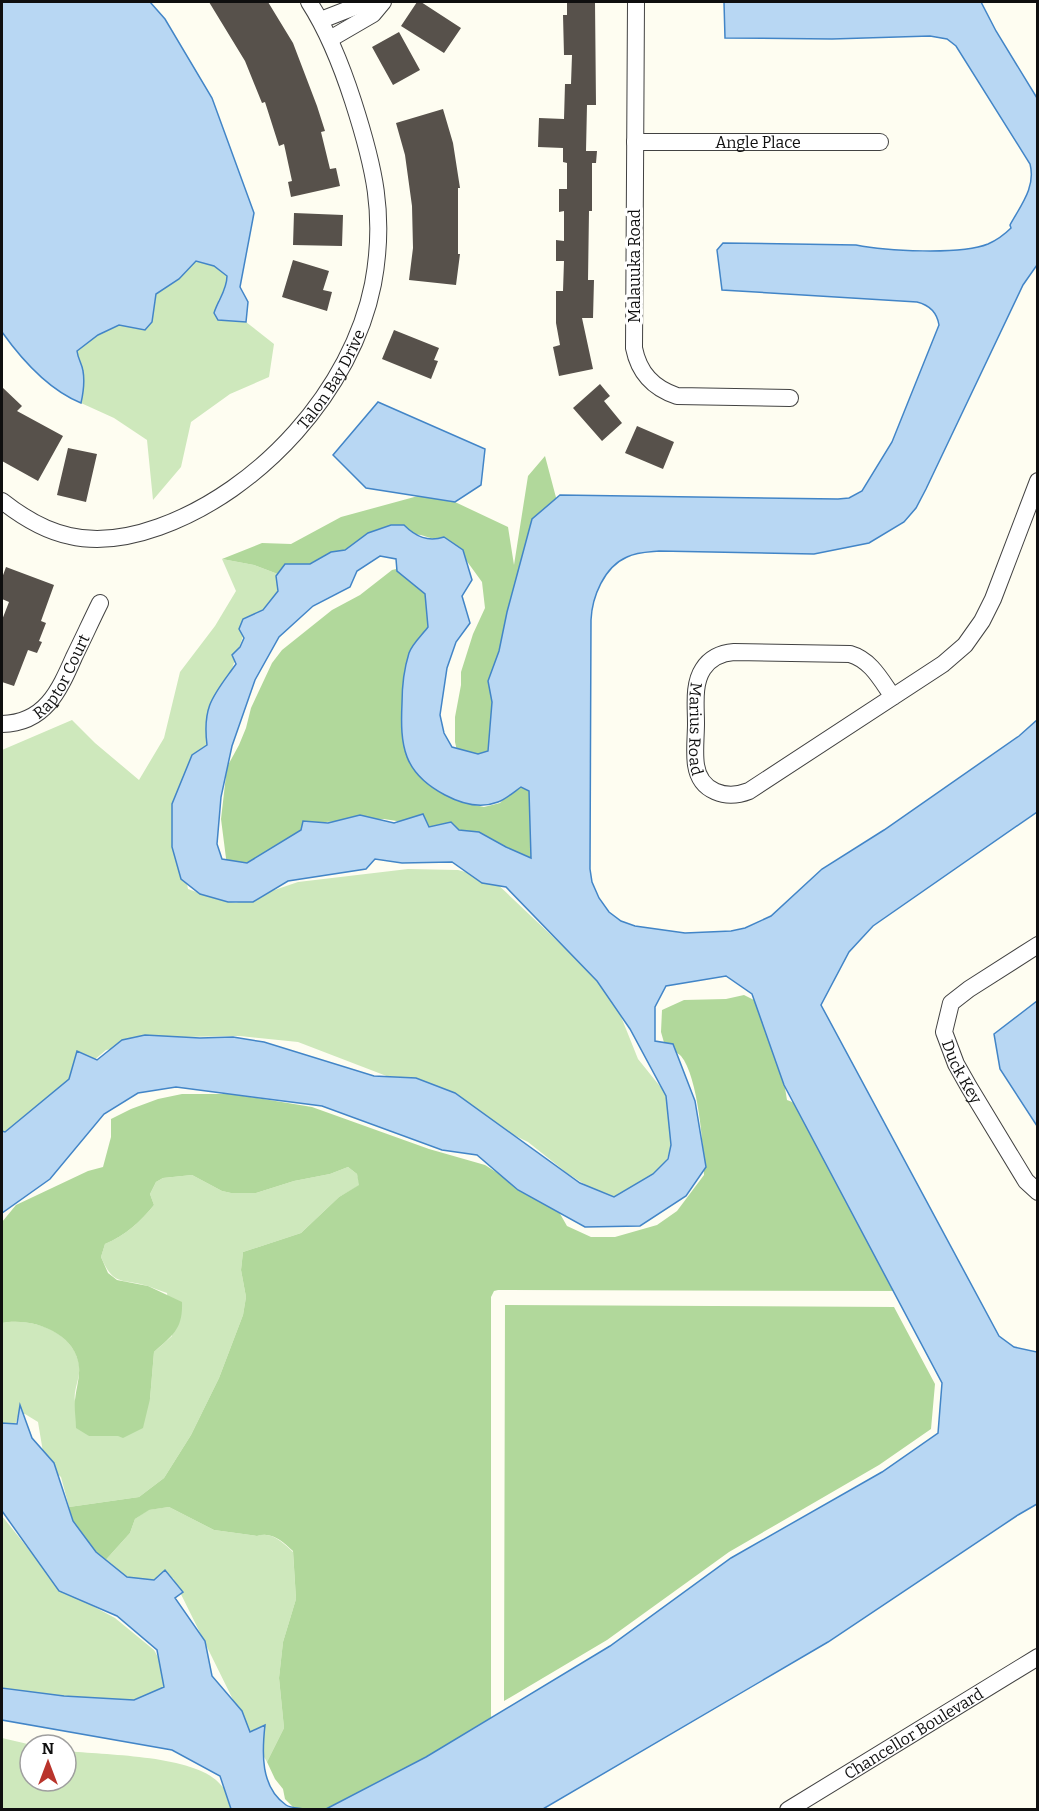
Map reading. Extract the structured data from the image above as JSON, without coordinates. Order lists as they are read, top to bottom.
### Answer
{
  "streets": {
    "street": [
      "Angle Place",
      "Malauuka Road",
      "Talon Bay Drive",
      "Raptor Court",
      "Marius Road",
      "Duck Key",
      "Chancellor Boulevard"
    ]
  },
  "crossings": [
    ["Angle Place", "Malauuka Road"]
  ],
  "north": "top"
}
